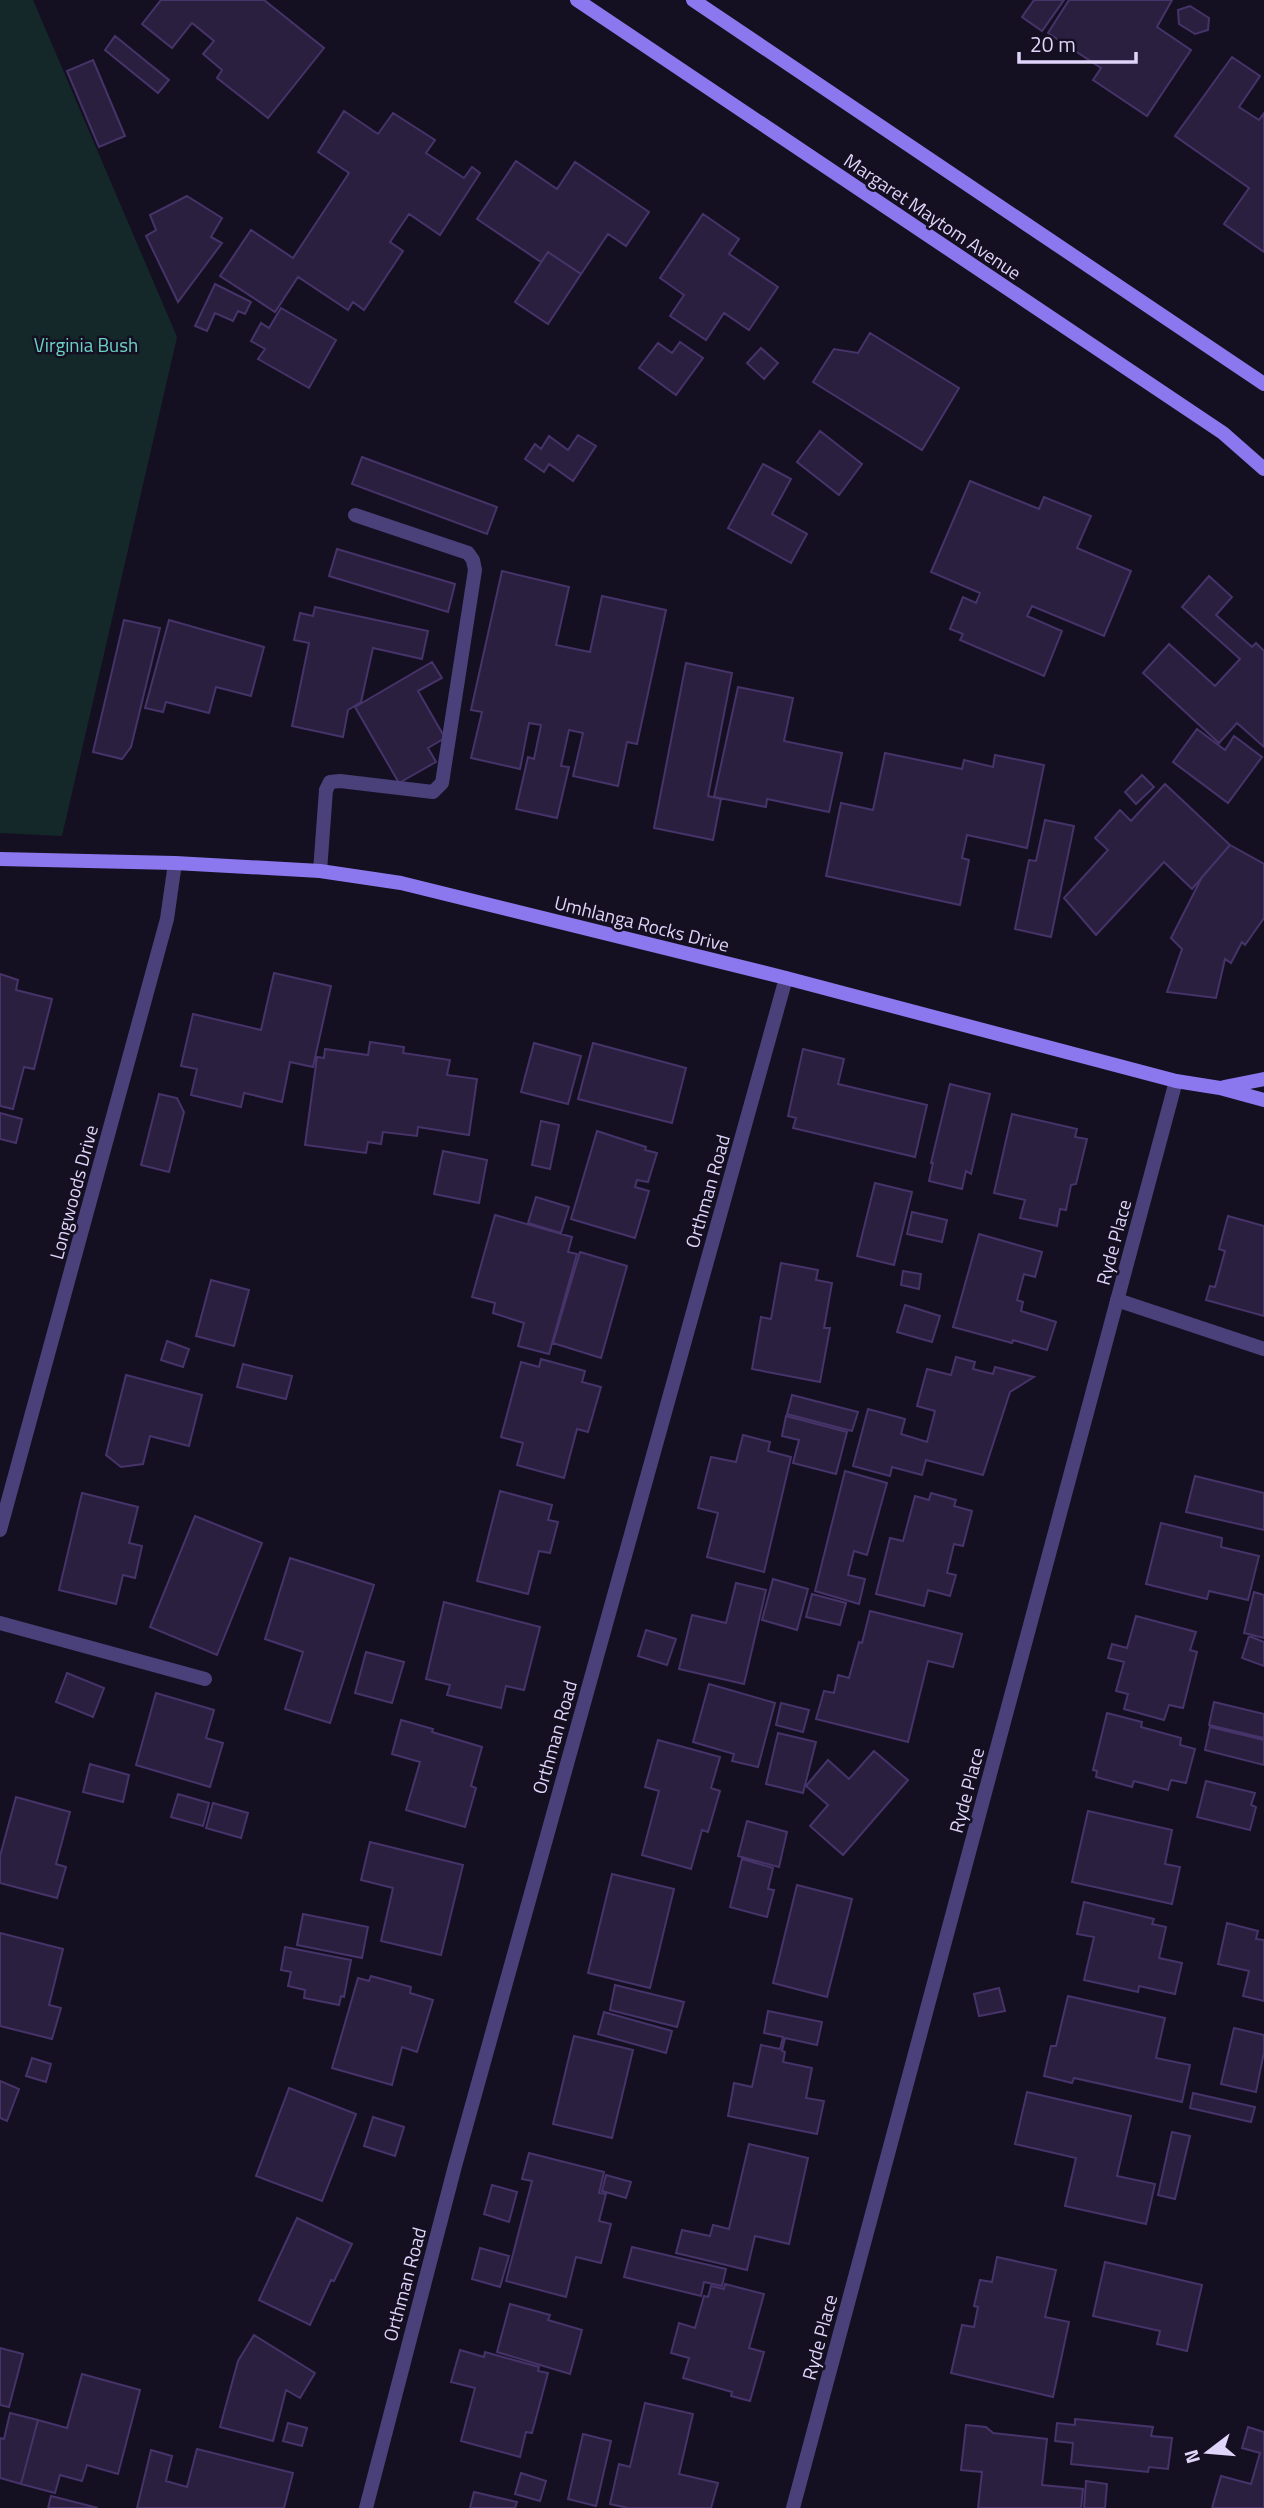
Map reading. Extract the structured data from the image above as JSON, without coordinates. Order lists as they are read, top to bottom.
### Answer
{
  "streets": {
    "street": [
      "Margaret Maytom Avenue",
      "Umhlanga Rocks Drive",
      "Orthman Road",
      "Longwoods Drive",
      "Ryde Place"
    ]
  },
  "crossings": [
    ["Umhlanga Rocks Drive", "Orthman Road"],
    ["Umhlanga Rocks Drive", "Longwoods Drive"],
    ["Umhlanga Rocks Drive", "Ryde Place"]
  ],
  "parks": ["Virginia Bush"],
  "scale_bar": "20 m",
  "north": "left"
}
